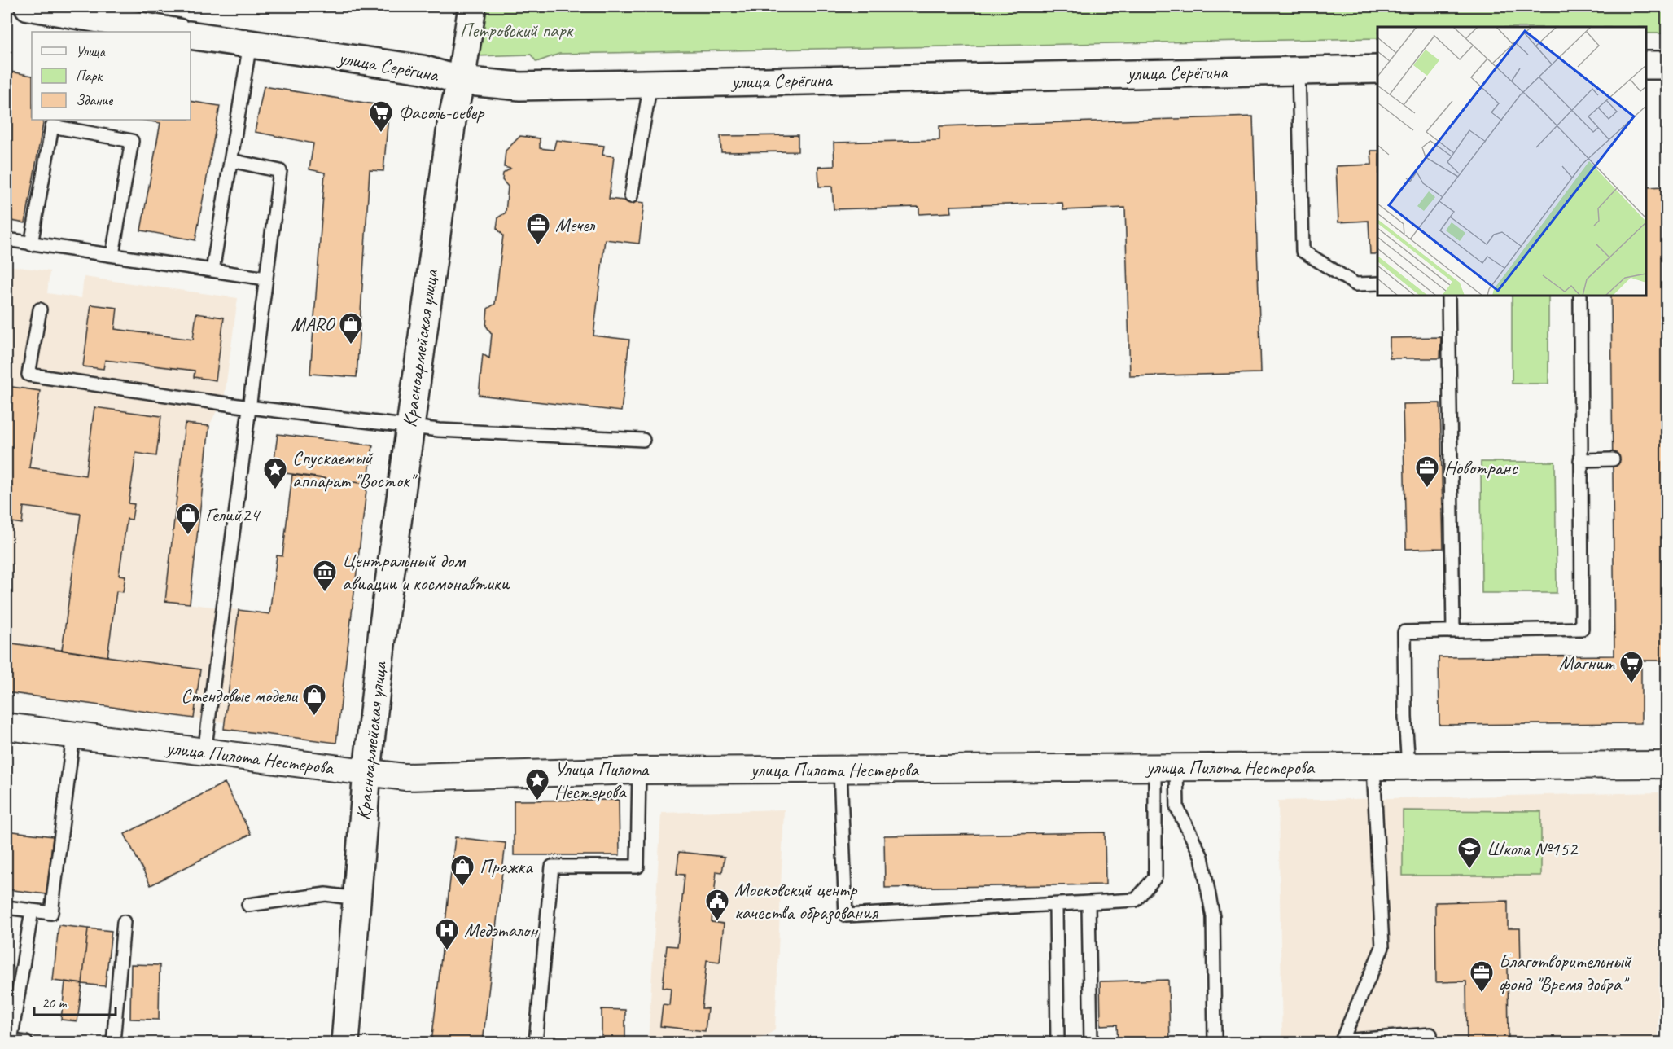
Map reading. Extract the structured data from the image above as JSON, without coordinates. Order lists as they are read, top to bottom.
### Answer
{
  "streets": {
    "street": ["улица Серёгина", "Красноармейская улица", "улица Пилота Нестерова"]
  },
  "crossings": [
    ["улица Серёгина", "Красноармейская улица"],
    ["Красноармейская улица", "улица Пилота Нестерова"]
  ],
  "parks": ["Петровский парк"],
  "places": {
    "supermarket": ["Фасоль-север", "Магнит"],
    "office": ["Мечел", "Новотранс", "Благотворительный фонд \"Время добра\""],
    "shop": [
      "MARO",
      "Гелий24",
      "Стендовые модели",
      "Пражка"
    ],
    "place": ["Спускаемый аппарат \"Восток\"", "Улица Пилота Нестерова"],
    "museum": ["Центральный дом авиации и космонавтики"],
    "school or university": ["Школа №152"],
    "public building": ["Московский центр качества образования"],
    "hospital": ["Медэталон"]
  },
  "legend": ["Улица", "Парк", "Здание"],
  "scale_bar": "20 m"
}
